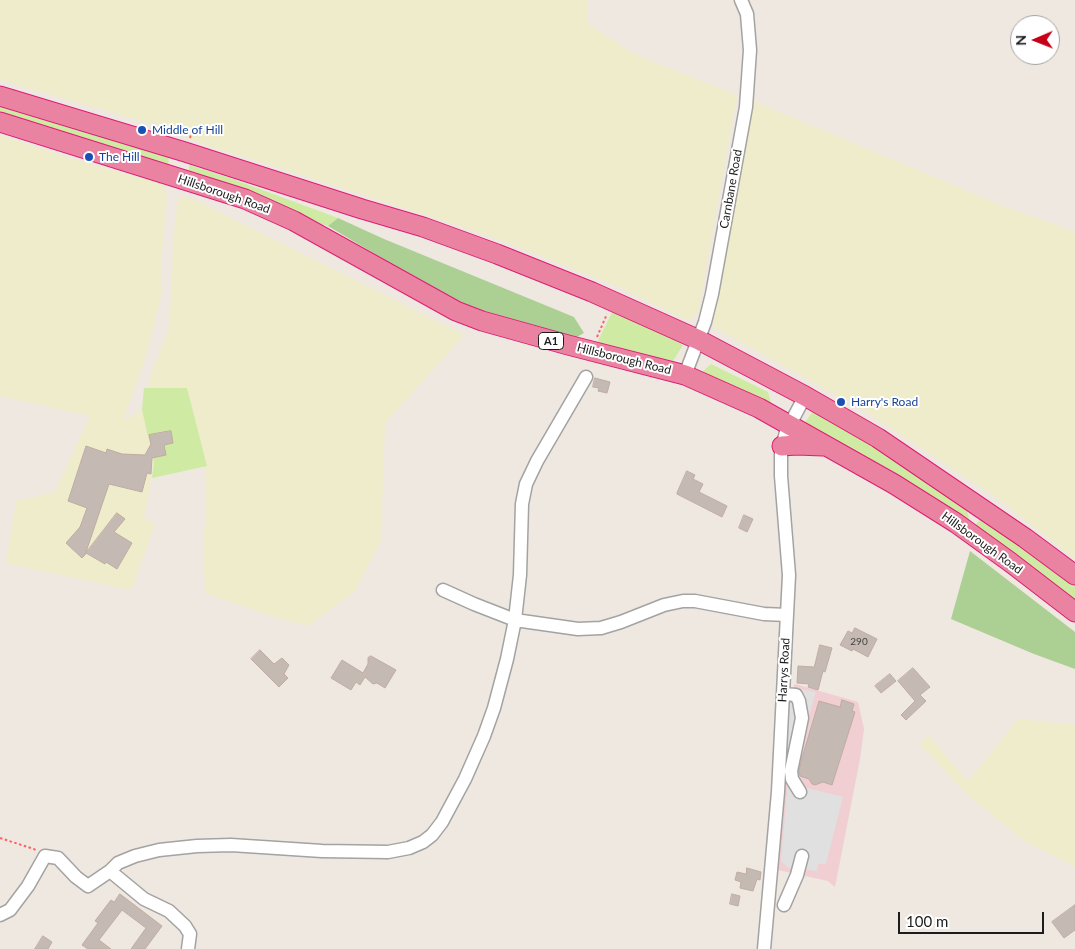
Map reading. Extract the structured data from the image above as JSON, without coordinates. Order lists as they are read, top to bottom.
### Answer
{
  "streets": {
    "highway": ["Hillsborough Road", "A1"],
    "street": ["Carnbane Road", "Harrys Road"]
  },
  "crossings": [
    ["Carnbane Road", "Hillsborough Road"],
    ["Hillsborough Road", "Harrys Road"]
  ],
  "places": ["Middle of Hill", "The Hill", "Harry's Road"],
  "house_numbers": ["290"],
  "scale_bar": "100 m",
  "north": "left"
}
